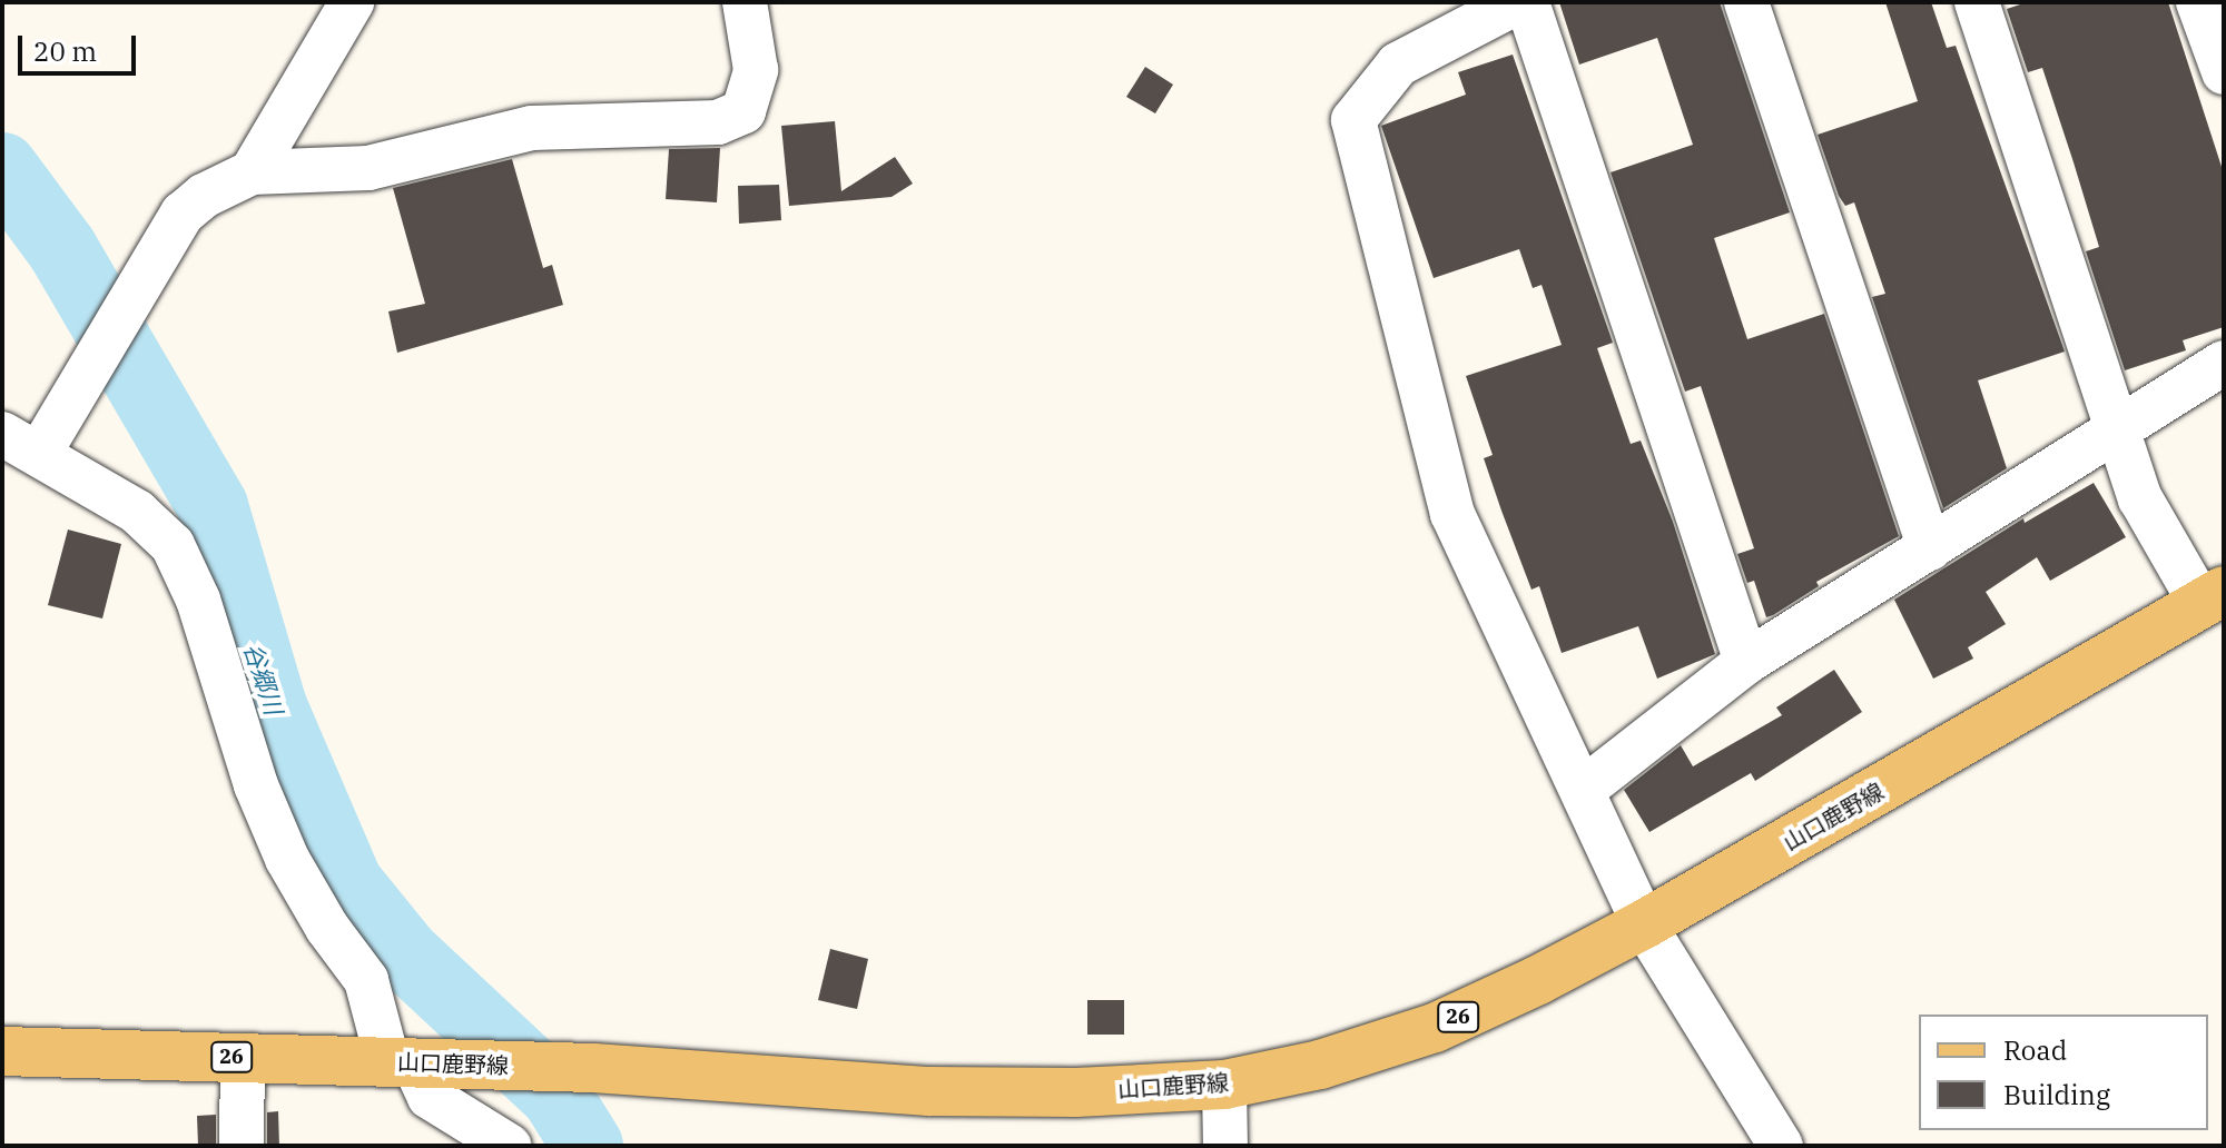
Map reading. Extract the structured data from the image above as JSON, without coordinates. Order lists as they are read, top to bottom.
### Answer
{
  "streets": {
    "main road": ["山口鹿野線", "26"]
  },
  "water": ["谷郷川"],
  "legend": ["Road", "Building"],
  "scale_bar": "20 m"
}
